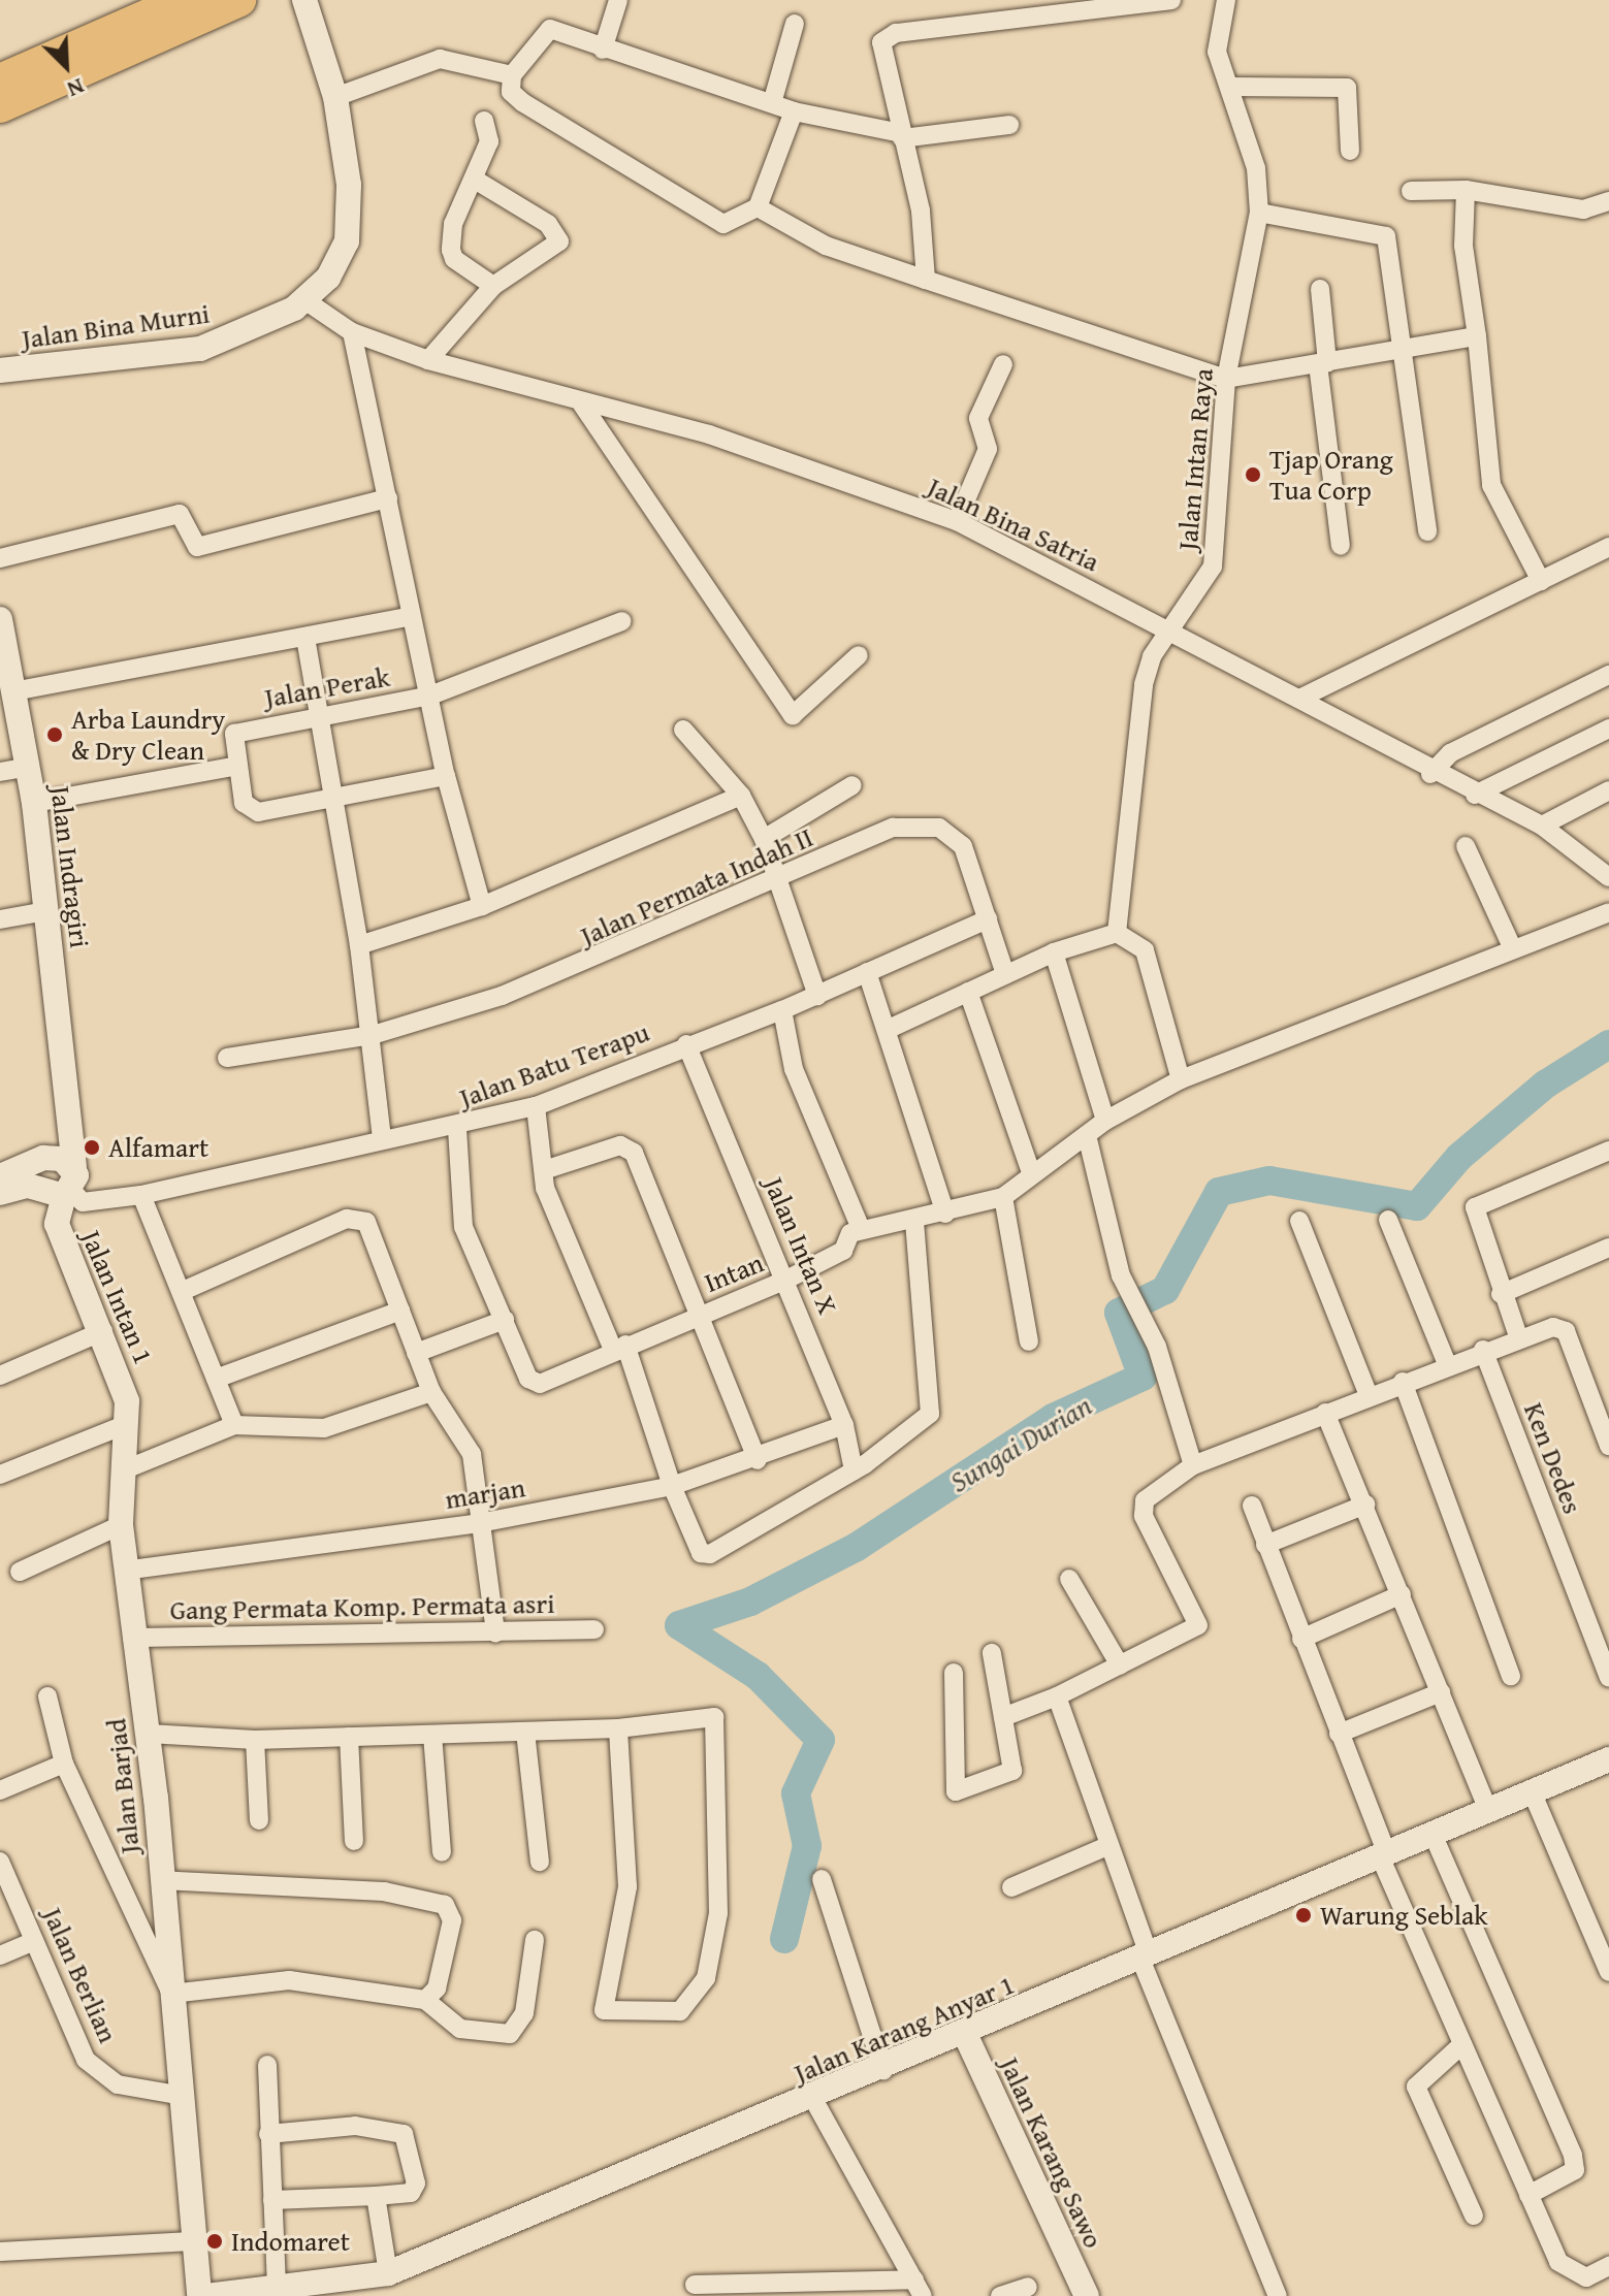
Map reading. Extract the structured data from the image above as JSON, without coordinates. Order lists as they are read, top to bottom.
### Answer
{
  "streets": {
    "main road": [
      "Jalan Bina Murni",
      "Jalan Indragiri",
      "Jalan Intan 1",
      "Jalan Barjad",
      "Jalan Karang Anyar 1",
      "Jalan Karang Sawo"
    ],
    "street": [
      "Jalan Intan Raya",
      "Jalan Bina Satria",
      "Jalan Perak",
      "Jalan Permata Indah II",
      "Jalan Batu Terapu",
      "Jalan Intan X",
      "Intan",
      "Ken Dedes",
      "marjan",
      "Gang Permata Komp. Permata asri",
      "Jalan Berlian"
    ]
  },
  "crossings": [
    ["Jalan Bina Murni", "Jalan Bina Satria"],
    ["Jalan Intan Raya", "Jalan Bina Satria"],
    ["Jalan Indragiri", "Jalan Batu Terapu"],
    ["Jalan Indragiri", "Jalan Intan 1"],
    ["Jalan Permata Indah II", "Jalan Batu Terapu"],
    ["Jalan Batu Terapu", "Jalan Intan X"],
    ["Jalan Batu Terapu", "Intan"],
    ["Jalan Batu Terapu", "Jalan Intan 1"],
    ["Jalan Intan X", "Intan"],
    ["Jalan Intan X", "marjan"],
    ["Jalan Intan 1", "Jalan Barjad"],
    ["marjan", "Jalan Barjad"],
    ["Gang Permata Komp. Permata asri", "Jalan Barjad"],
    ["Jalan Barjad", "Jalan Berlian"],
    ["Jalan Karang Anyar 1", "Jalan Karang Sawo"]
  ],
  "water": ["Sungai Durian"],
  "places": [
    "Tjap Orang Tua Corp",
    "Arba Laundry & Dry Clean",
    "Alfamart",
    "Warung Seblak",
    "Indomaret"
  ],
  "north": "bottom right"
}
